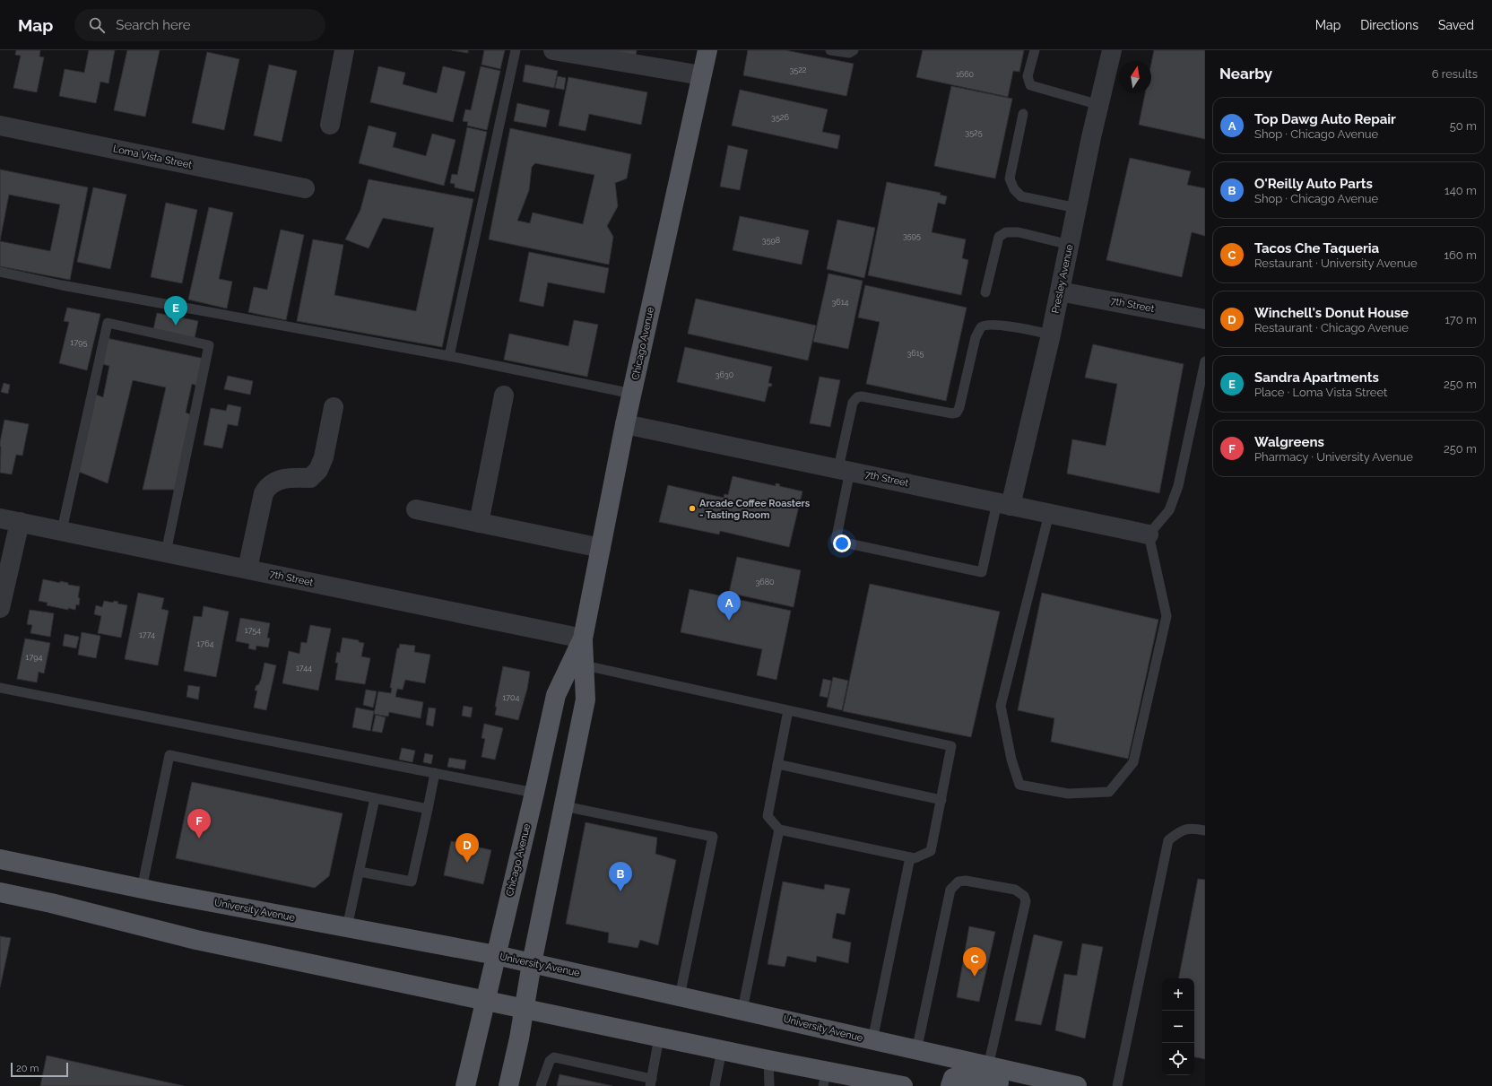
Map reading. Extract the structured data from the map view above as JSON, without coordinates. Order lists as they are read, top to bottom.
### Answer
{
  "streets": {
    "main road": ["Chicago Avenue", "University Avenue"],
    "street": ["Loma Vista Street", "Presley Avenue", "7th Street"]
  },
  "crossings": [
    ["Presley Avenue", "7th Street"],
    ["7th Street", "Chicago Avenue"],
    ["Chicago Avenue", "University Avenue"]
  ],
  "places": ["Arcade Coffee Roasters - Tasting Room"],
  "house_numbers": [
    "3522",
    "1660",
    "3526",
    "3525",
    "3595",
    "3598",
    "3614",
    "1795",
    "3615",
    "3630",
    "3680",
    "1754",
    "1774",
    "1764",
    "1794",
    "1744",
    "1704"
  ],
  "scale_bar": "20 m",
  "north": "top",
  "page": {
    "header": "Map",
    "search": "Search here",
    "nav": ["Map", "Directions", "Saved"],
    "heading": ["Nearby", "6 results"],
    "list": [
      {
        "mark": "A",
        "name": "Top Dawg Auto Repair",
        "note": "Shop · Chicago Avenue",
        "value": "50 m"
      },
      {
        "mark": "B",
        "name": "O'Reilly Auto Parts",
        "note": "Shop · Chicago Avenue",
        "value": "140 m"
      },
      {
        "mark": "C",
        "name": "Tacos Che Taqueria",
        "note": "Restaurant · University Avenue",
        "value": "160 m"
      },
      {
        "mark": "D",
        "name": "Winchell's Donut House",
        "note": "Restaurant · Chicago Avenue",
        "value": "170 m"
      },
      {
        "mark": "E",
        "name": "Sandra Apartments",
        "note": "Place · Loma Vista Street",
        "value": "250 m"
      },
      {
        "mark": "F",
        "name": "Walgreens",
        "note": "Pharmacy · University Avenue",
        "value": "250 m"
      }
    ],
    "pins": [
      "E",
      "A",
      "F",
      "D",
      "B",
      "C"
    ],
    "map_buttons": ["+", "−"],
    "scale": "20 m"
  }
}
